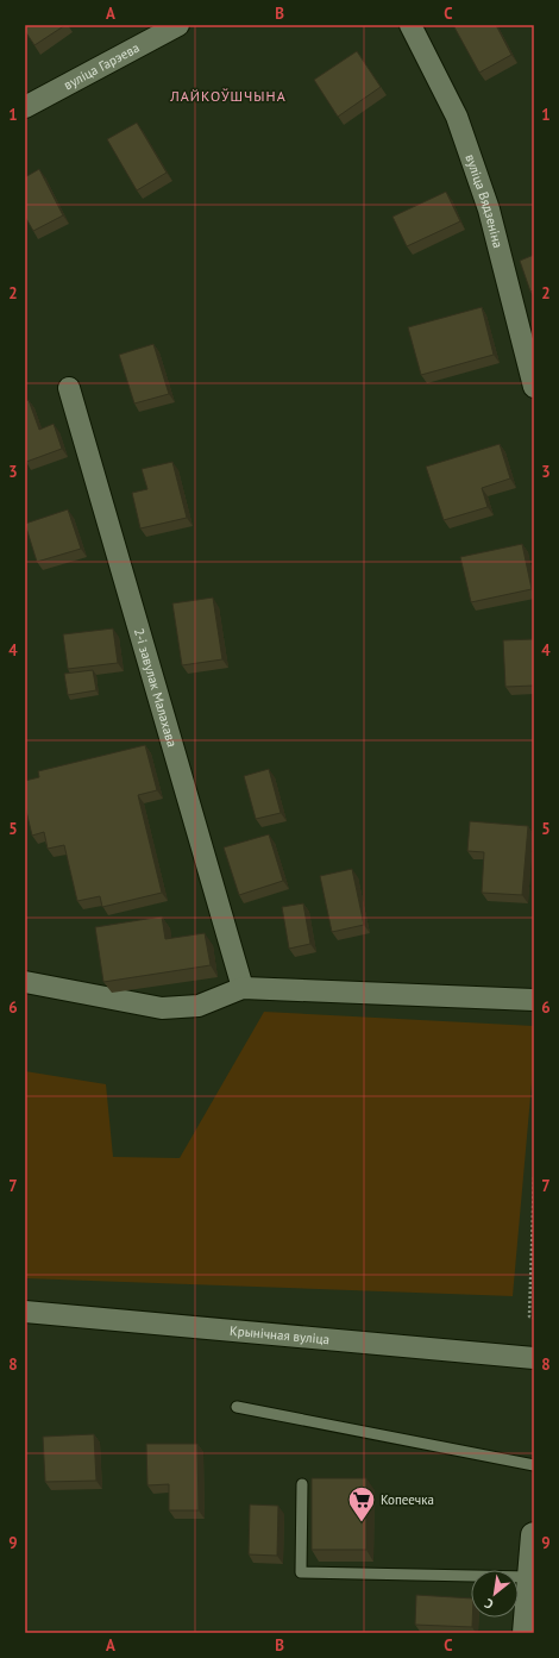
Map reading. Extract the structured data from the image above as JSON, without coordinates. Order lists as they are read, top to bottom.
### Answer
{
  "streets": {
    "street": [
      "вуліца Гарэева",
      "вуліца Вядзеніна",
      "2-і завулак Малахава",
      "Крынічная вуліца"
    ]
  },
  "districts": ["ЛАЙКОЎШЧЫНА"],
  "places": {
    "supermarket": ["Копеечка"]
  },
  "north": "bottom left",
  "grid": {
    "columns": ["A", "B", "C"],
    "rows": [
      "1",
      "2",
      "3",
      "4",
      "5",
      "6",
      "7",
      "8",
      "9"
    ]
  }
}
